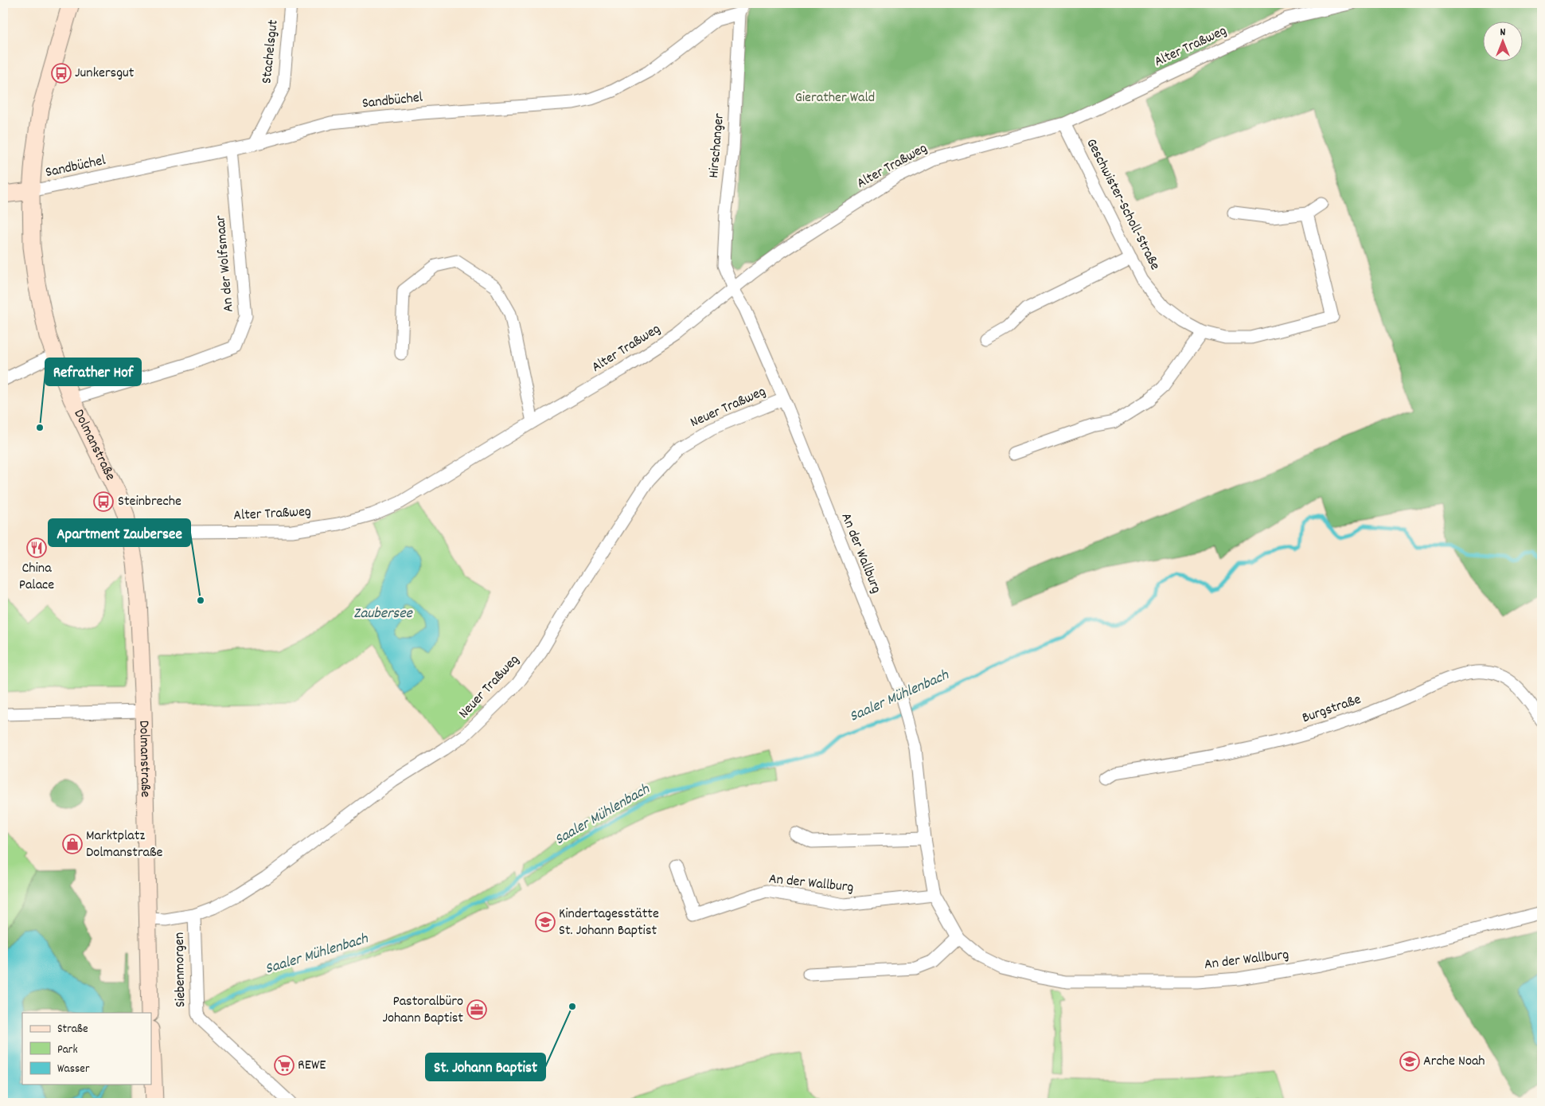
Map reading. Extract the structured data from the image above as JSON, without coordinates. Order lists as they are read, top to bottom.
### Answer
{
  "streets": {
    "main road": ["Dolmanstraße"],
    "street": [
      "Alter Traßweg",
      "Stachelsgut",
      "Sandbüchel",
      "Hirschanger",
      "Geschwister-Scholl-Straße",
      "An der Wolfsmaar",
      "Neuer Traßweg",
      "An der Wallburg",
      "Burgstraße",
      "Siebenmorgen"
    ]
  },
  "crossings": [
    ["Alter Traßweg", "Hirschanger"],
    ["Alter Traßweg", "Geschwister-Scholl-Straße"],
    ["Alter Traßweg", "Dolmanstraße"],
    ["Alter Traßweg", "An der Wallburg"],
    ["Stachelsgut", "Sandbüchel"],
    ["Sandbüchel", "Hirschanger"],
    ["Sandbüchel", "An der Wolfsmaar"],
    ["Sandbüchel", "Dolmanstraße"],
    ["Hirschanger", "An der Wallburg"],
    ["An der Wolfsmaar", "Dolmanstraße"],
    ["Neuer Traßweg", "Dolmanstraße"],
    ["Neuer Traßweg", "An der Wallburg"],
    ["Neuer Traßweg", "Siebenmorgen"]
  ],
  "water": ["Zaubersee", "Saaler Mühlenbach"],
  "parks": ["Gierather Wald"],
  "places": {
    "bus stop": ["Junkersgut", "Steinbreche"],
    "other": ["Refrather Hof", "Apartment Zaubersee", "St. Johann Baptist"],
    "restaurant": ["China Palace"],
    "shop": ["Marktplatz Dolmanstraße"],
    "school or university": ["Kindertagesstätte St. Johann Baptist", "Arche Noah"],
    "office": ["Pastoralbüro Johann Baptist"],
    "supermarket": ["REWE"]
  },
  "legend": ["Straße", "Park", "Wasser"],
  "north": "top"
}
